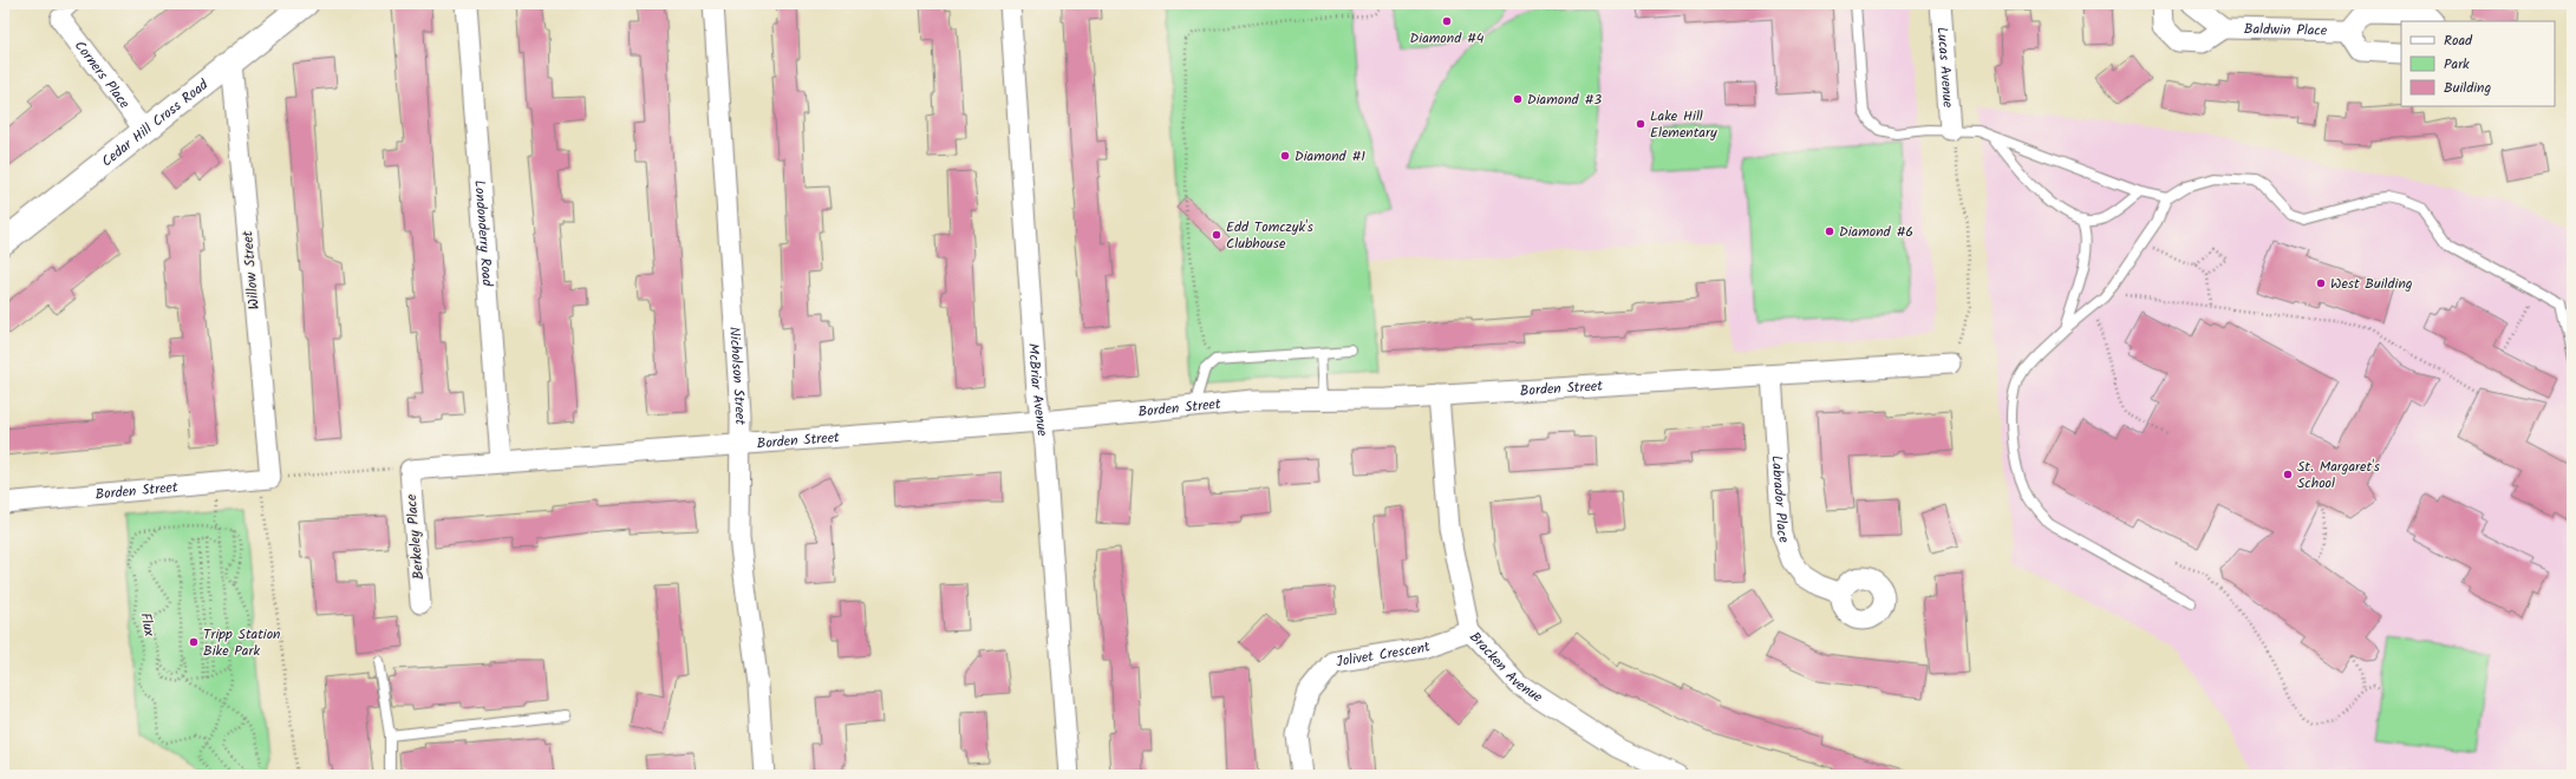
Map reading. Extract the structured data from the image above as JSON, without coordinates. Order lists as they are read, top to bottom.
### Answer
{
  "streets": {
    "street": [
      "Baldwin Place",
      "Lucas Avenue",
      "Corners Place",
      "Cedar Hill Cross Road",
      "Londonderry Road",
      "Willow Street",
      "Nicholson Street",
      "Borden Street",
      "McBriar Avenue",
      "Labrador Place",
      "Berkeley Place",
      "Jolivet Crescent",
      "Bracken Avenue"
    ],
    "path": ["Flux"]
  },
  "crossings": [
    ["Corners Place", "Cedar Hill Cross Road"],
    ["Cedar Hill Cross Road", "Willow Street"],
    ["Londonderry Road", "Borden Street"],
    ["Willow Street", "Borden Street"],
    ["Nicholson Street", "Borden Street"],
    ["Borden Street", "McBriar Avenue"],
    ["Borden Street", "Labrador Place"],
    ["Borden Street", "Berkeley Place"],
    ["Borden Street", "Bracken Avenue"],
    ["Jolivet Crescent", "Bracken Avenue"]
  ],
  "places": [
    "Diamond #4",
    "Diamond #3",
    "Lake Hill Elementary",
    "Diamond #1",
    "Diamond #6",
    "Edd Tomczyk's Clubhouse",
    "West Building",
    "St. Margaret's School",
    "Tripp Station Bike Park"
  ],
  "legend": ["Road", "Park", "Building"]
}
